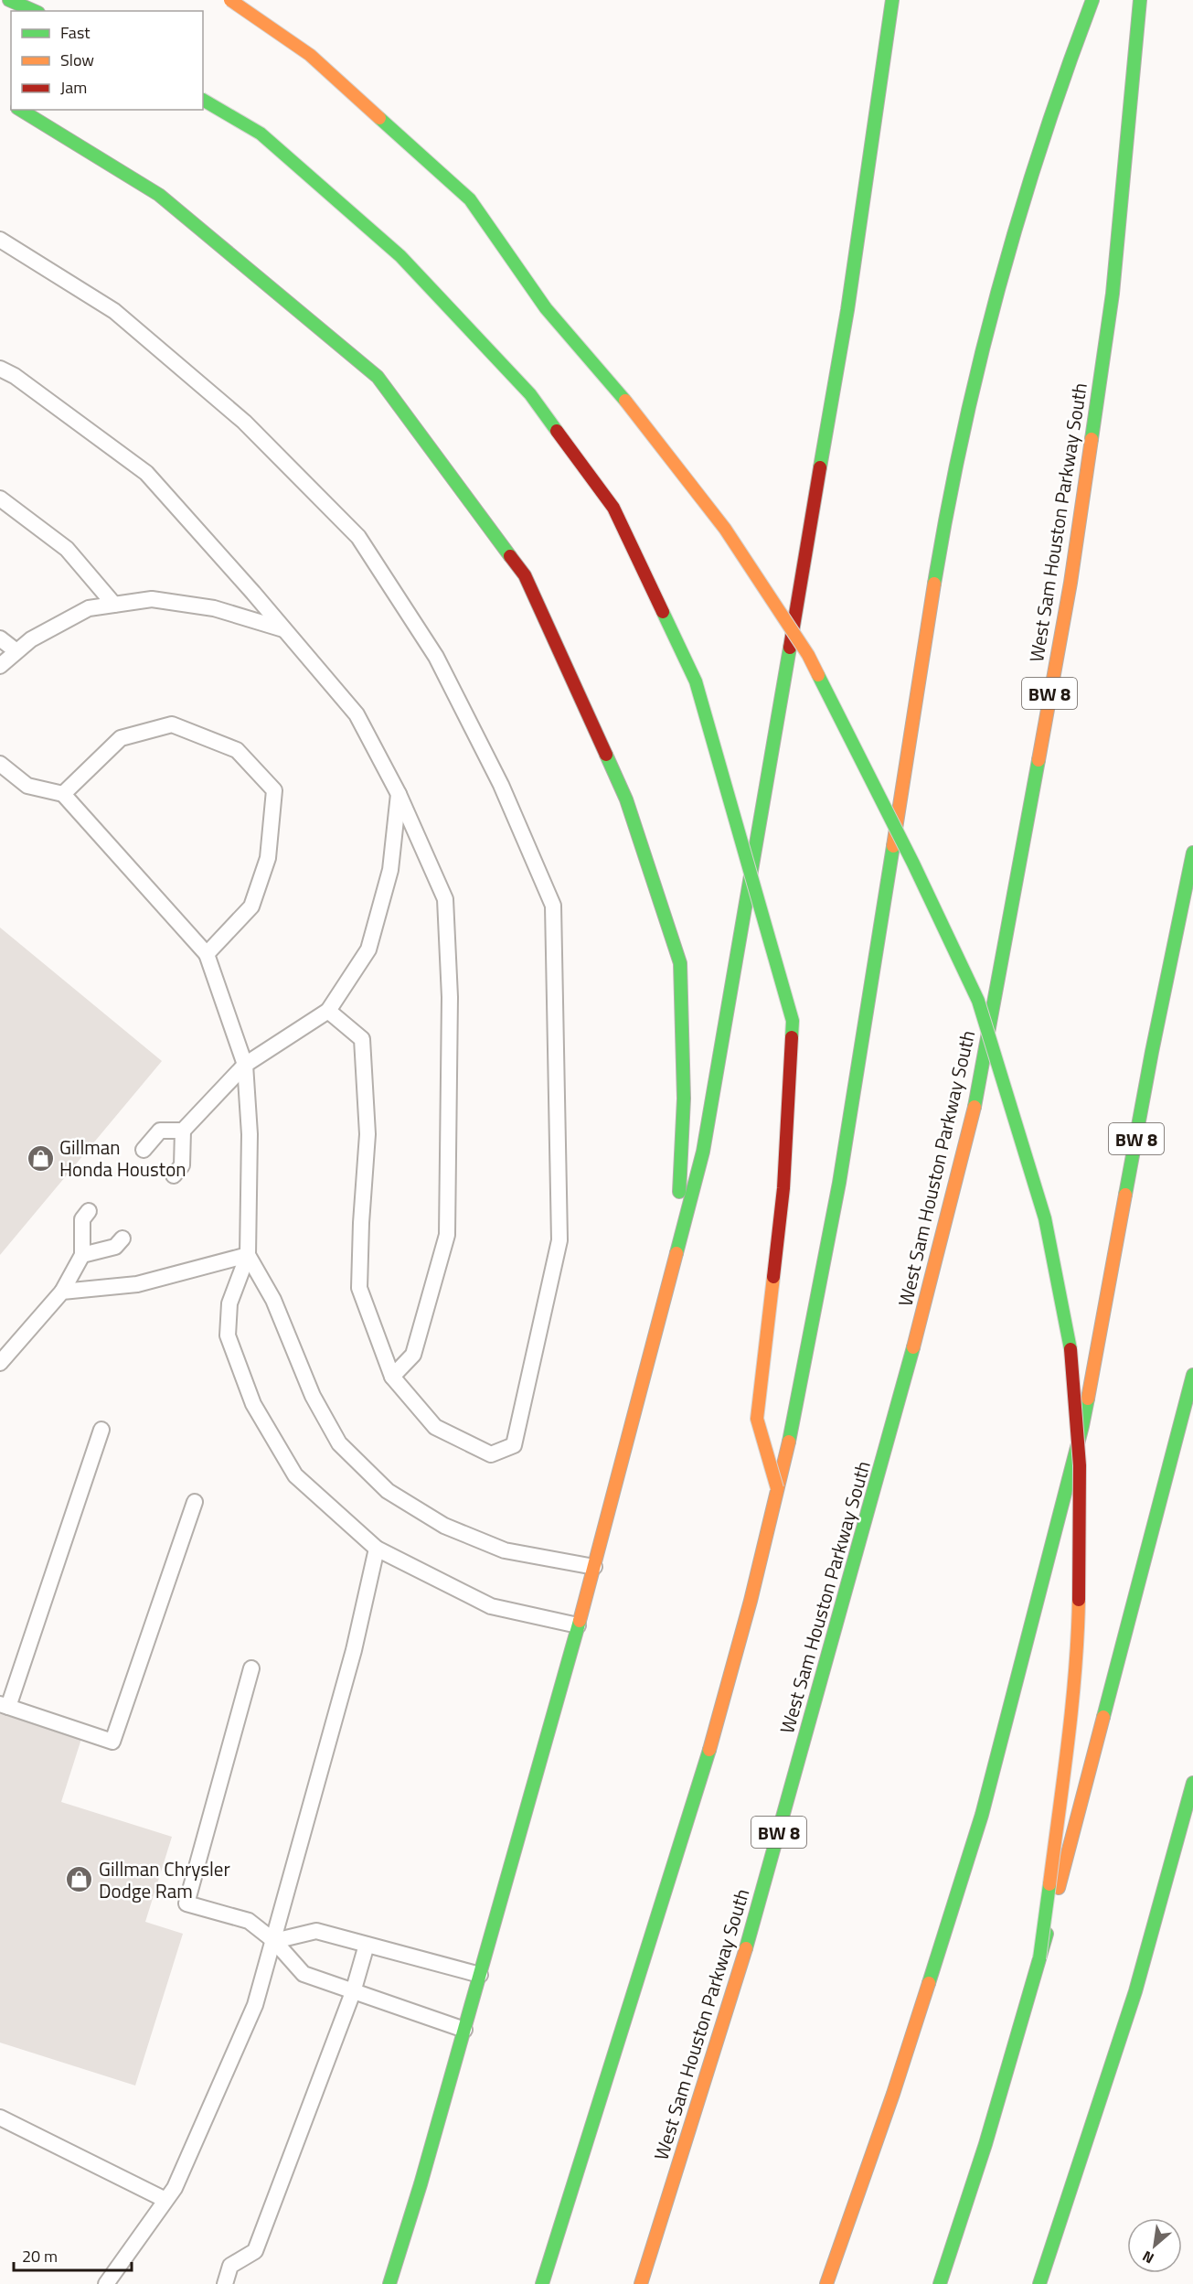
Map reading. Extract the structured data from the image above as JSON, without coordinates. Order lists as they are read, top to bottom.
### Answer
{
  "streets": {
    "main road": ["West Sam Houston Parkway South", "BW 8"]
  },
  "places": {
    "shop": ["Gillman Honda Houston", "Gillman Chrysler Dodge Ram"]
  },
  "legend": ["Fast", "Slow", "Jam"],
  "scale_bar": "20 m",
  "north": "bottom left"
}
